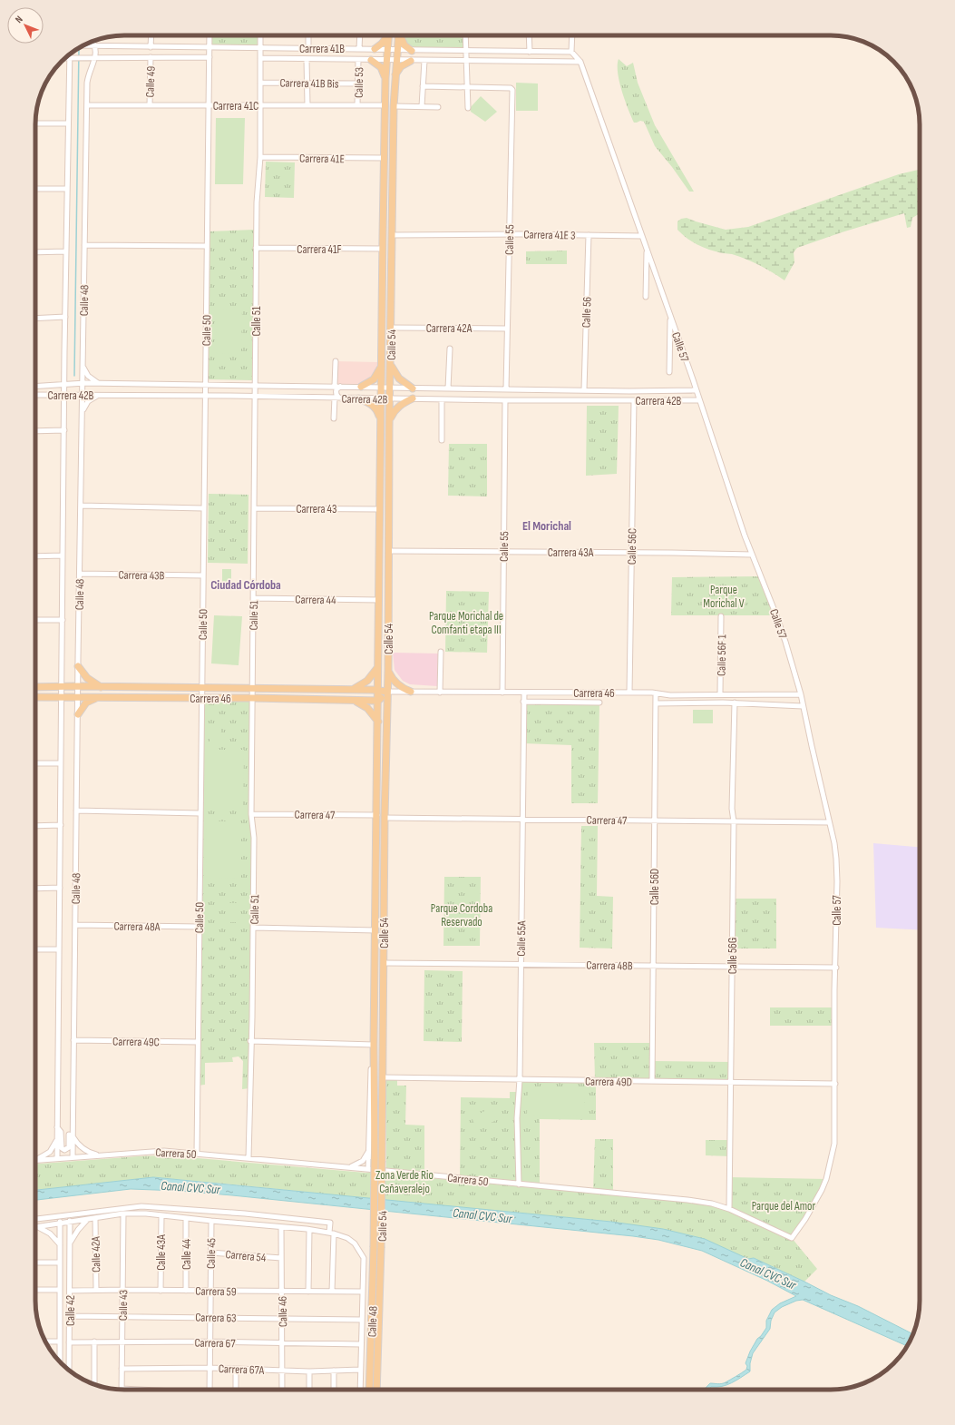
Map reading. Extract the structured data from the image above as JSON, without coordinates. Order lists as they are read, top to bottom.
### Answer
{
  "streets": {
    "main road": ["Calle 48", "Calle 54", "Carrera 46"],
    "street": [
      "Carrera 41B",
      "Calle 49",
      "Carrera 41B Bis",
      "Calle 53",
      "Carrera 41C",
      "Carrera 41E",
      "Carrera 41E 3",
      "Calle 55",
      "Carrera 41F",
      "Calle 56",
      "Calle 51",
      "Carrera 42A",
      "Calle 50",
      "Calle 57",
      "Carrera 42B",
      "Carrera 43",
      "Calle 56C",
      "Carrera 43A",
      "Carrera 43B",
      "Carrera 44",
      "Calle 56F 1",
      "Carrera 47",
      "Calle 56D",
      "Carrera 48A",
      "Calle 55A",
      "Calle 56G",
      "Carrera 48B",
      "Carrera 49C",
      "Carrera 49D",
      "Carrera 50",
      "Calle 43A",
      "Calle 45",
      "Calle 42A",
      "Calle 44",
      "Carrera 54",
      "Carrera 59",
      "Calle 43",
      "Calle 42",
      "Calle 46",
      "Carrera 63",
      "Carrera 67",
      "Carrera 67A"
    ]
  },
  "crossings": [
    ["Carrera 41B", "Calle 53"],
    ["Carrera 41B", "Calle 51"],
    ["Carrera 41B", "Calle 50"],
    ["Carrera 41B", "Calle 54"],
    ["Carrera 41B", "Calle 57"],
    ["Calle 49", "Carrera 41C"],
    ["Carrera 41B Bis", "Calle 53"],
    ["Carrera 41B Bis", "Calle 51"],
    ["Calle 53", "Carrera 41C"],
    ["Carrera 41C", "Calle 48"],
    ["Carrera 41C", "Calle 51"],
    ["Carrera 41C", "Calle 50"],
    ["Carrera 41C", "Calle 54"],
    ["Carrera 41E", "Calle 51"],
    ["Carrera 41E", "Calle 54"],
    ["Carrera 41E 3", "Calle 55"],
    ["Carrera 41E 3", "Calle 56"],
    ["Carrera 41E 3", "Calle 54"],
    ["Carrera 41E 3", "Calle 57"],
    ["Calle 55", "Carrera 42A"],
    ["Calle 55", "Carrera 42B"],
    ["Calle 55", "Carrera 43A"],
    ["Calle 55", "Carrera 46"],
    ["Carrera 41F", "Calle 51"],
    ["Carrera 41F", "Calle 54"],
    ["Calle 48", "Calle 54"],
    ["Calle 48", "Carrera 42B"],
    ["Calle 48", "Carrera 43B"],
    ["Calle 48", "Carrera 46"],
    ["Calle 48", "Carrera 48A"],
    ["Calle 48", "Carrera 49C"],
    ["Calle 48", "Carrera 50"],
    ["Calle 48", "Carrera 59"],
    ["Calle 48", "Carrera 63"],
    ["Calle 48", "Carrera 67"],
    ["Calle 48", "Carrera 67A"],
    ["Calle 56", "Carrera 42B"],
    ["Calle 51", "Carrera 42B"],
    ["Calle 51", "Carrera 43"],
    ["Calle 51", "Carrera 44"],
    ["Calle 51", "Carrera 46"],
    ["Calle 51", "Carrera 47"],
    ["Calle 51", "Carrera 50"],
    ["Carrera 42A", "Calle 54"],
    ["Calle 50", "Carrera 42B"],
    ["Calle 50", "Carrera 43B"],
    ["Calle 50", "Carrera 46"],
    ["Calle 50", "Carrera 48A"],
    ["Calle 50", "Carrera 49C"],
    ["Calle 50", "Carrera 50"],
    ["Calle 54", "Carrera 42B"],
    ["Calle 54", "Carrera 43"],
    ["Calle 54", "Carrera 43A"],
    ["Calle 54", "Carrera 44"],
    ["Calle 54", "Carrera 46"],
    ["Calle 54", "Carrera 47"],
    ["Calle 54", "Carrera 48B"],
    ["Calle 54", "Carrera 49D"],
    ["Calle 54", "Carrera 50"],
    ["Calle 57", "Carrera 42B"],
    ["Calle 57", "Carrera 43A"],
    ["Calle 57", "Carrera 46"],
    ["Calle 57", "Carrera 47"],
    ["Calle 57", "Carrera 48B"],
    ["Calle 57", "Carrera 49D"],
    ["Calle 57", "Carrera 50"],
    ["Carrera 42B", "Calle 56C"],
    ["Calle 56C", "Carrera 43A"],
    ["Calle 56C", "Carrera 46"],
    ["Calle 56F 1", "Carrera 46"],
    ["Carrera 46", "Calle 56D"],
    ["Carrera 46", "Calle 55A"],
    ["Carrera 47", "Calle 56D"],
    ["Carrera 47", "Calle 55A"],
    ["Carrera 47", "Calle 56G"],
    ["Calle 56D", "Carrera 48B"],
    ["Calle 56D", "Carrera 49D"],
    ["Calle 55A", "Carrera 48B"],
    ["Calle 55A", "Carrera 49D"],
    ["Calle 55A", "Carrera 50"],
    ["Calle 56G", "Carrera 48B"],
    ["Calle 56G", "Carrera 49D"],
    ["Calle 56G", "Carrera 50"],
    ["Calle 43A", "Carrera 59"],
    ["Calle 45", "Carrera 54"],
    ["Calle 45", "Carrera 59"],
    ["Calle 45", "Carrera 63"],
    ["Calle 45", "Carrera 67"],
    ["Calle 45", "Carrera 67A"],
    ["Calle 42A", "Carrera 59"],
    ["Calle 44", "Carrera 59"],
    ["Carrera 54", "Calle 46"],
    ["Carrera 59", "Calle 43"],
    ["Carrera 59", "Calle 42"],
    ["Carrera 59", "Calle 46"],
    ["Calle 43", "Carrera 63"],
    ["Calle 43", "Carrera 67"],
    ["Calle 43", "Carrera 67A"],
    ["Calle 42", "Carrera 63"],
    ["Calle 42", "Carrera 67"],
    ["Calle 46", "Carrera 63"],
    ["Calle 46", "Carrera 67"],
    ["Calle 46", "Carrera 67A"]
  ],
  "districts": ["El Morichal", "Ciudad Córdoba"],
  "water": ["Canal CVC Sur"],
  "parks": [
    "Parque Morichal V",
    "Parque Morichal de Comfanti etapa III",
    "Parque Cordoba Reservado",
    "Zona Verde Rio Cañaveralejo",
    "Parque del Amor"
  ],
  "north": "top left"
}
